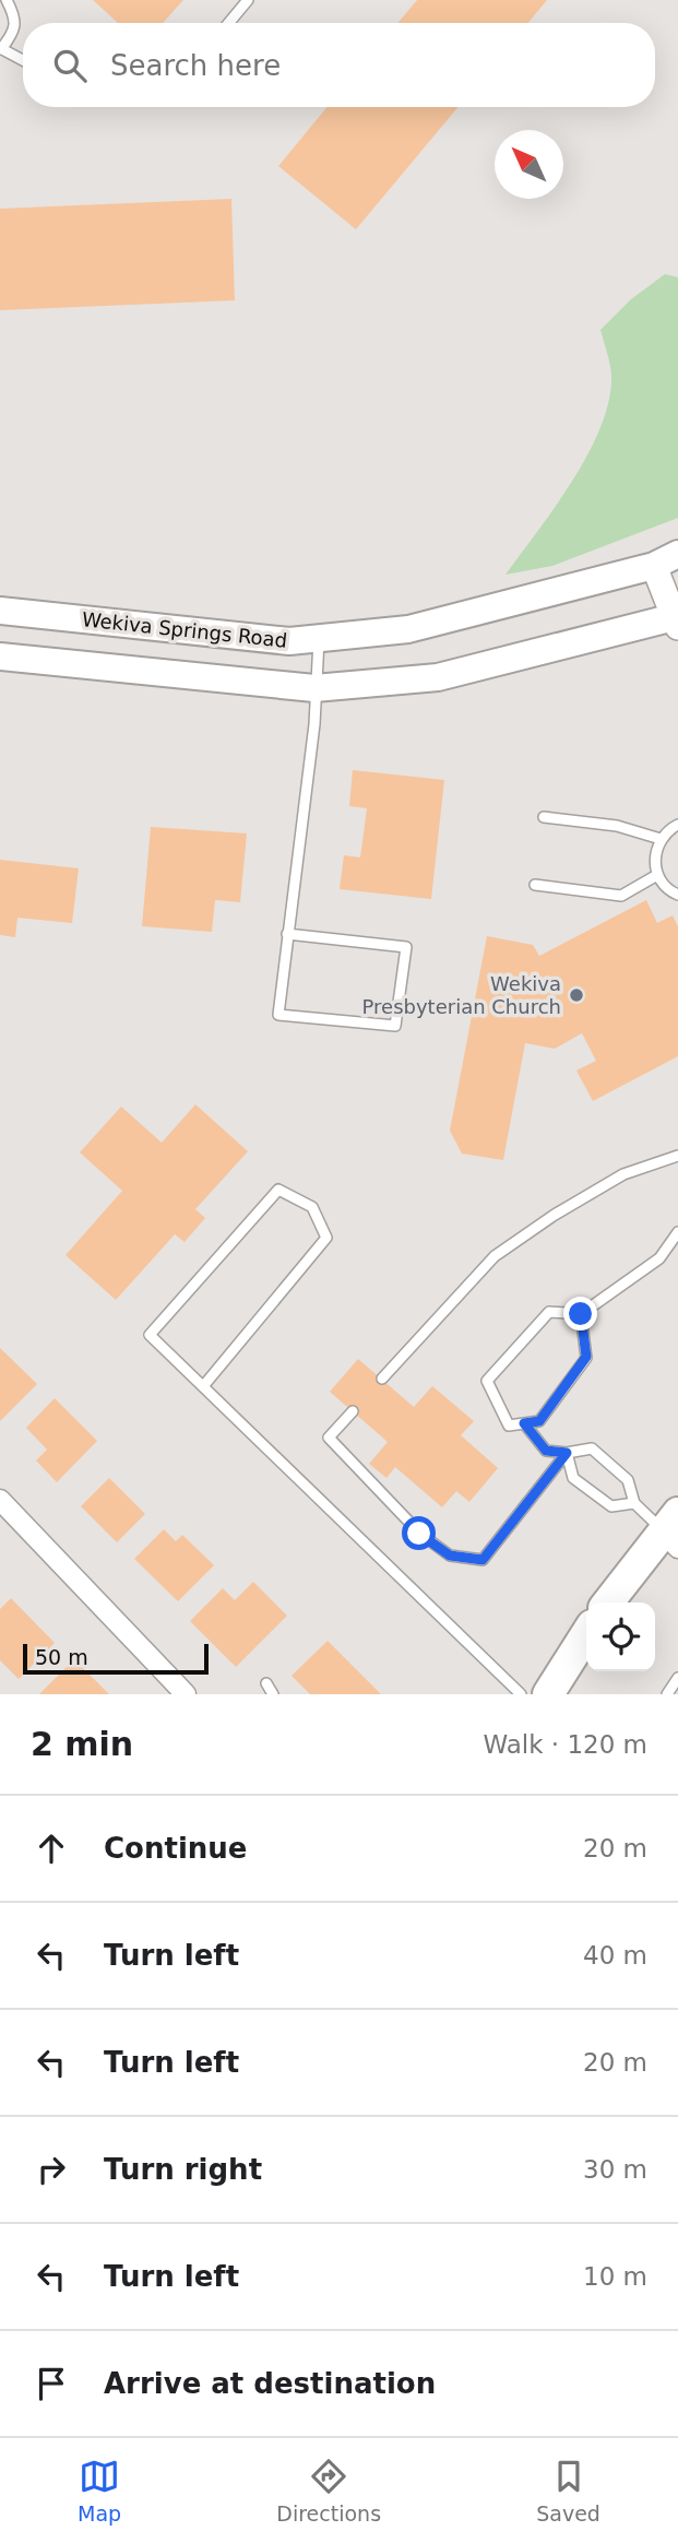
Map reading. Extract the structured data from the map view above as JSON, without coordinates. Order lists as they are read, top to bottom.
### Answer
{
  "streets": {
    "main road": ["Wekiva Springs Road"]
  },
  "places": ["Wekiva Presbyterian Church"],
  "scale_bar": "50 m",
  "north": "top left",
  "page": {
    "search": "Search here",
    "scale": "50 m",
    "heading": ["2 min", "Walk · 120 m"],
    "list": [
      ["Continue", "20 m"],
      ["Turn left", "40 m"],
      ["Turn left", "20 m"],
      ["Turn right", "30 m"],
      ["Turn left", "10 m"],
      "Arrive at destination"
    ],
    "nav": ["Map", "Directions", "Saved"]
  }
}
